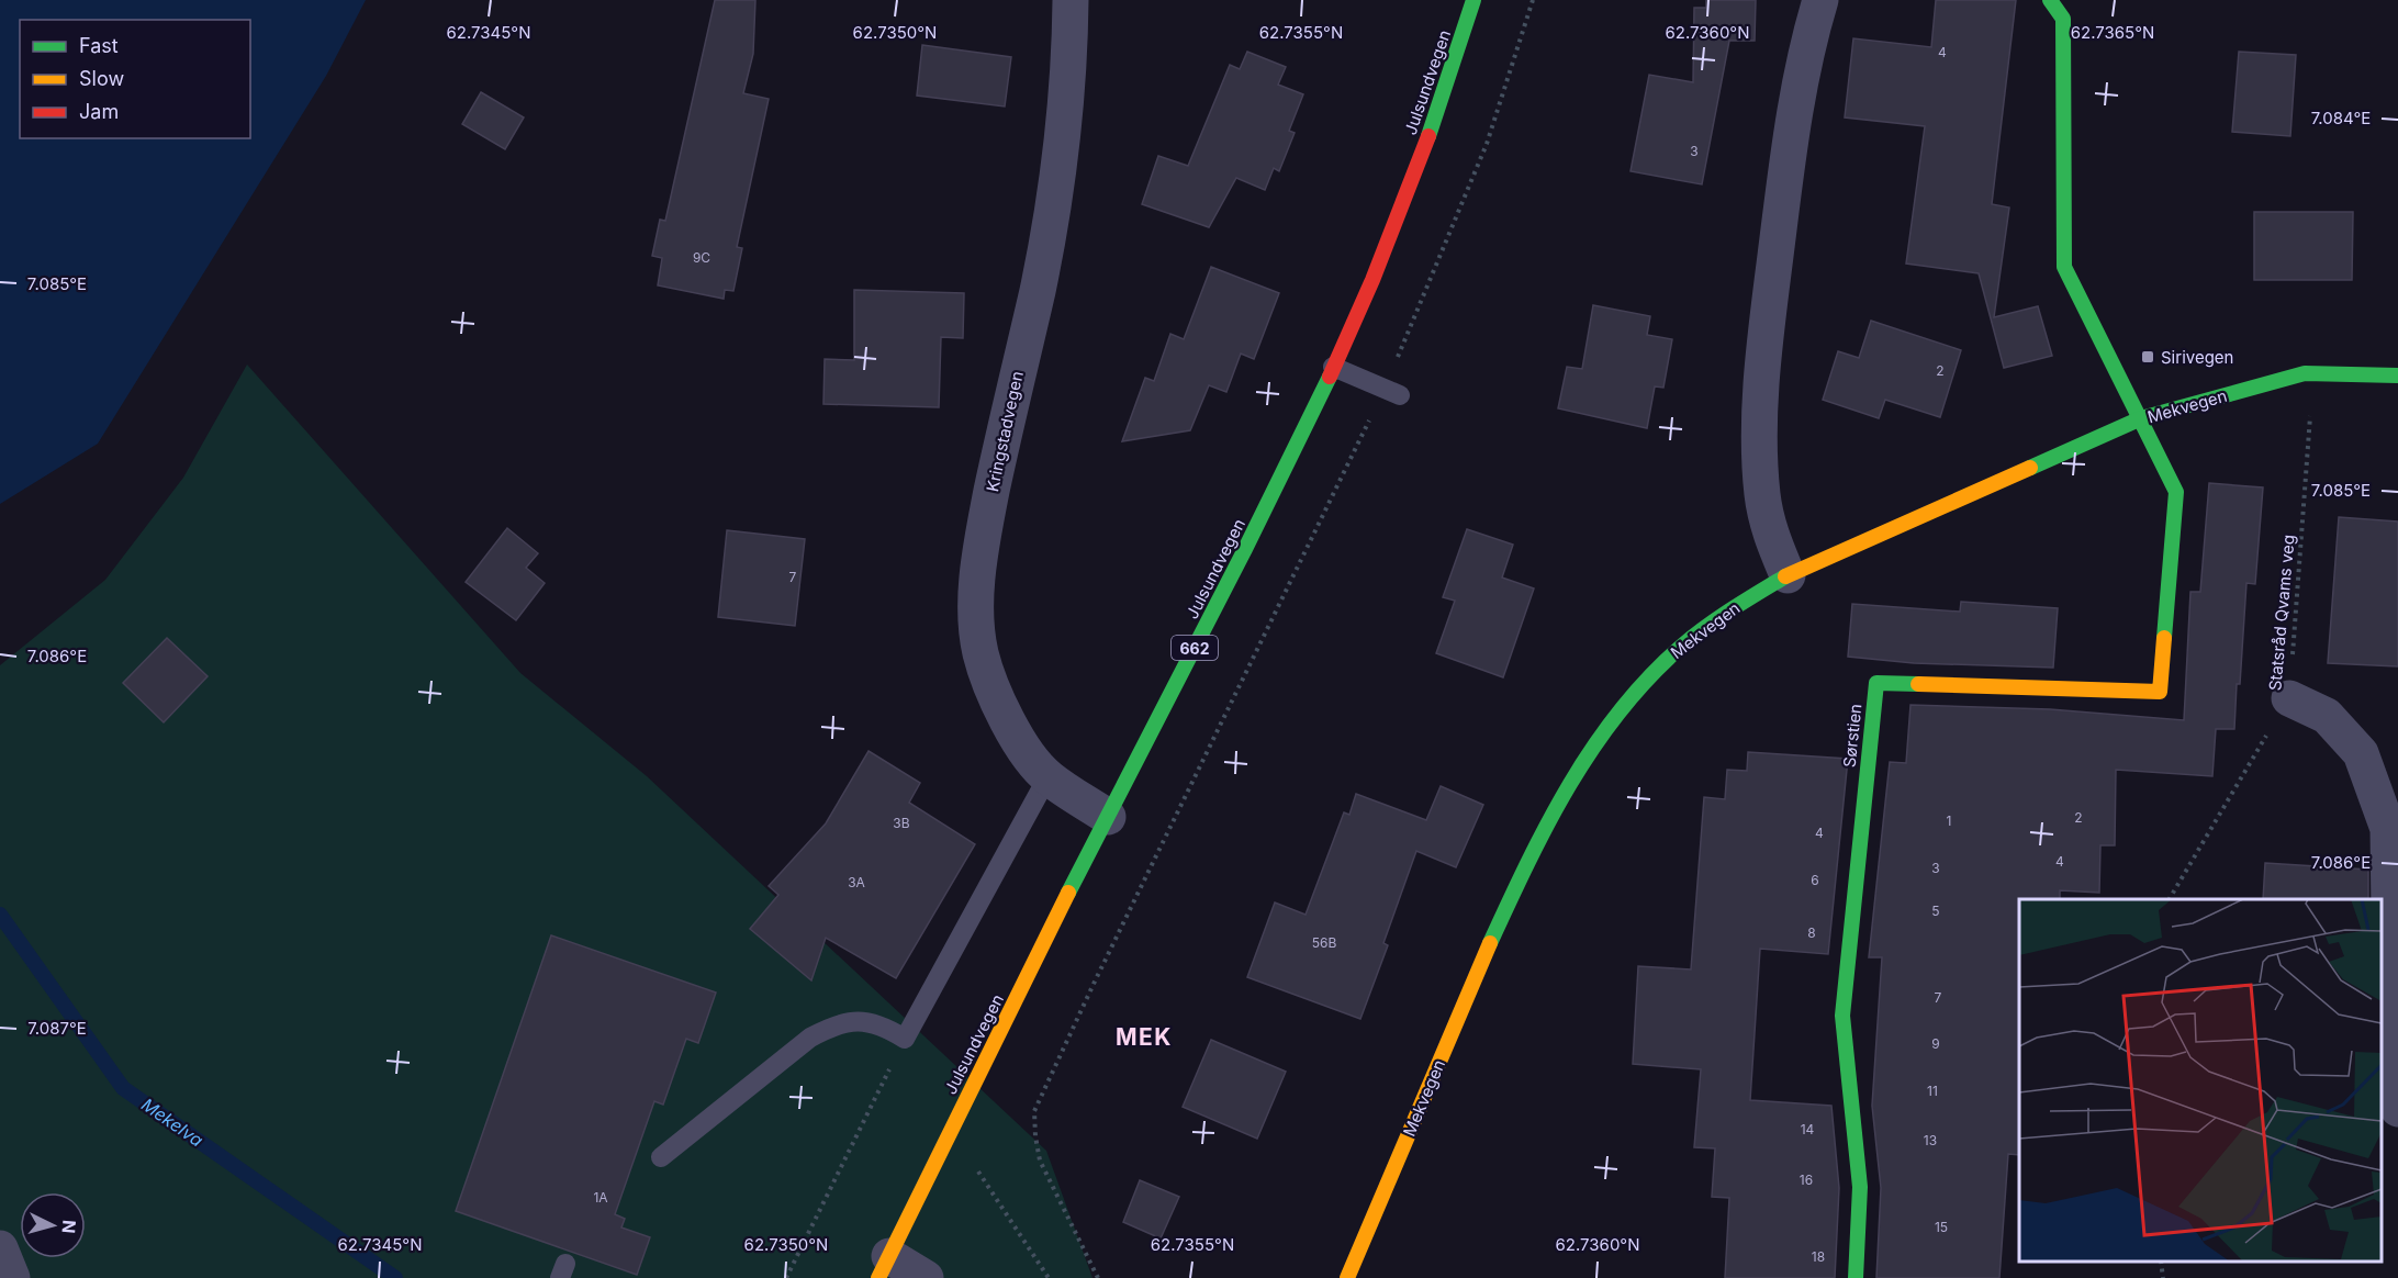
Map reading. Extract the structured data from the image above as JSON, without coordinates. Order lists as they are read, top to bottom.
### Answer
{
  "streets": {
    "street": [
      "Julsundvegen",
      "Mekvegen",
      "Kringstadvegen",
      "662",
      "Sørstien"
    ],
    "path": ["Statsråd Qvams veg"]
  },
  "crossings": [
    ["Julsundvegen", "Kringstadvegen"],
    ["Mekvegen", "Statsråd Qvams veg"],
    ["Mekvegen", "Sørstien"]
  ],
  "districts": ["MEK"],
  "water": ["Mekelva"],
  "places": {
    "transit": ["Sirivegen"]
  },
  "house_numbers": [
    "4",
    "3",
    "9C",
    "2",
    "7",
    "2",
    "1",
    "3B",
    "4",
    "4",
    "3",
    "6",
    "3A",
    "5",
    "8",
    "56B",
    "7",
    "9",
    "11",
    "14",
    "13",
    "16",
    "1A",
    "15",
    "18"
  ],
  "legend": ["Fast", "Slow", "Jam"],
  "north": "right",
  "coordinates": [
    "62.7345°N",
    "62.7350°N",
    "62.7355°N",
    "62.7360°N",
    "62.7365°N",
    "7.084°E",
    "7.085°E",
    "7.086°E",
    "7.087°E"
  ]
}
